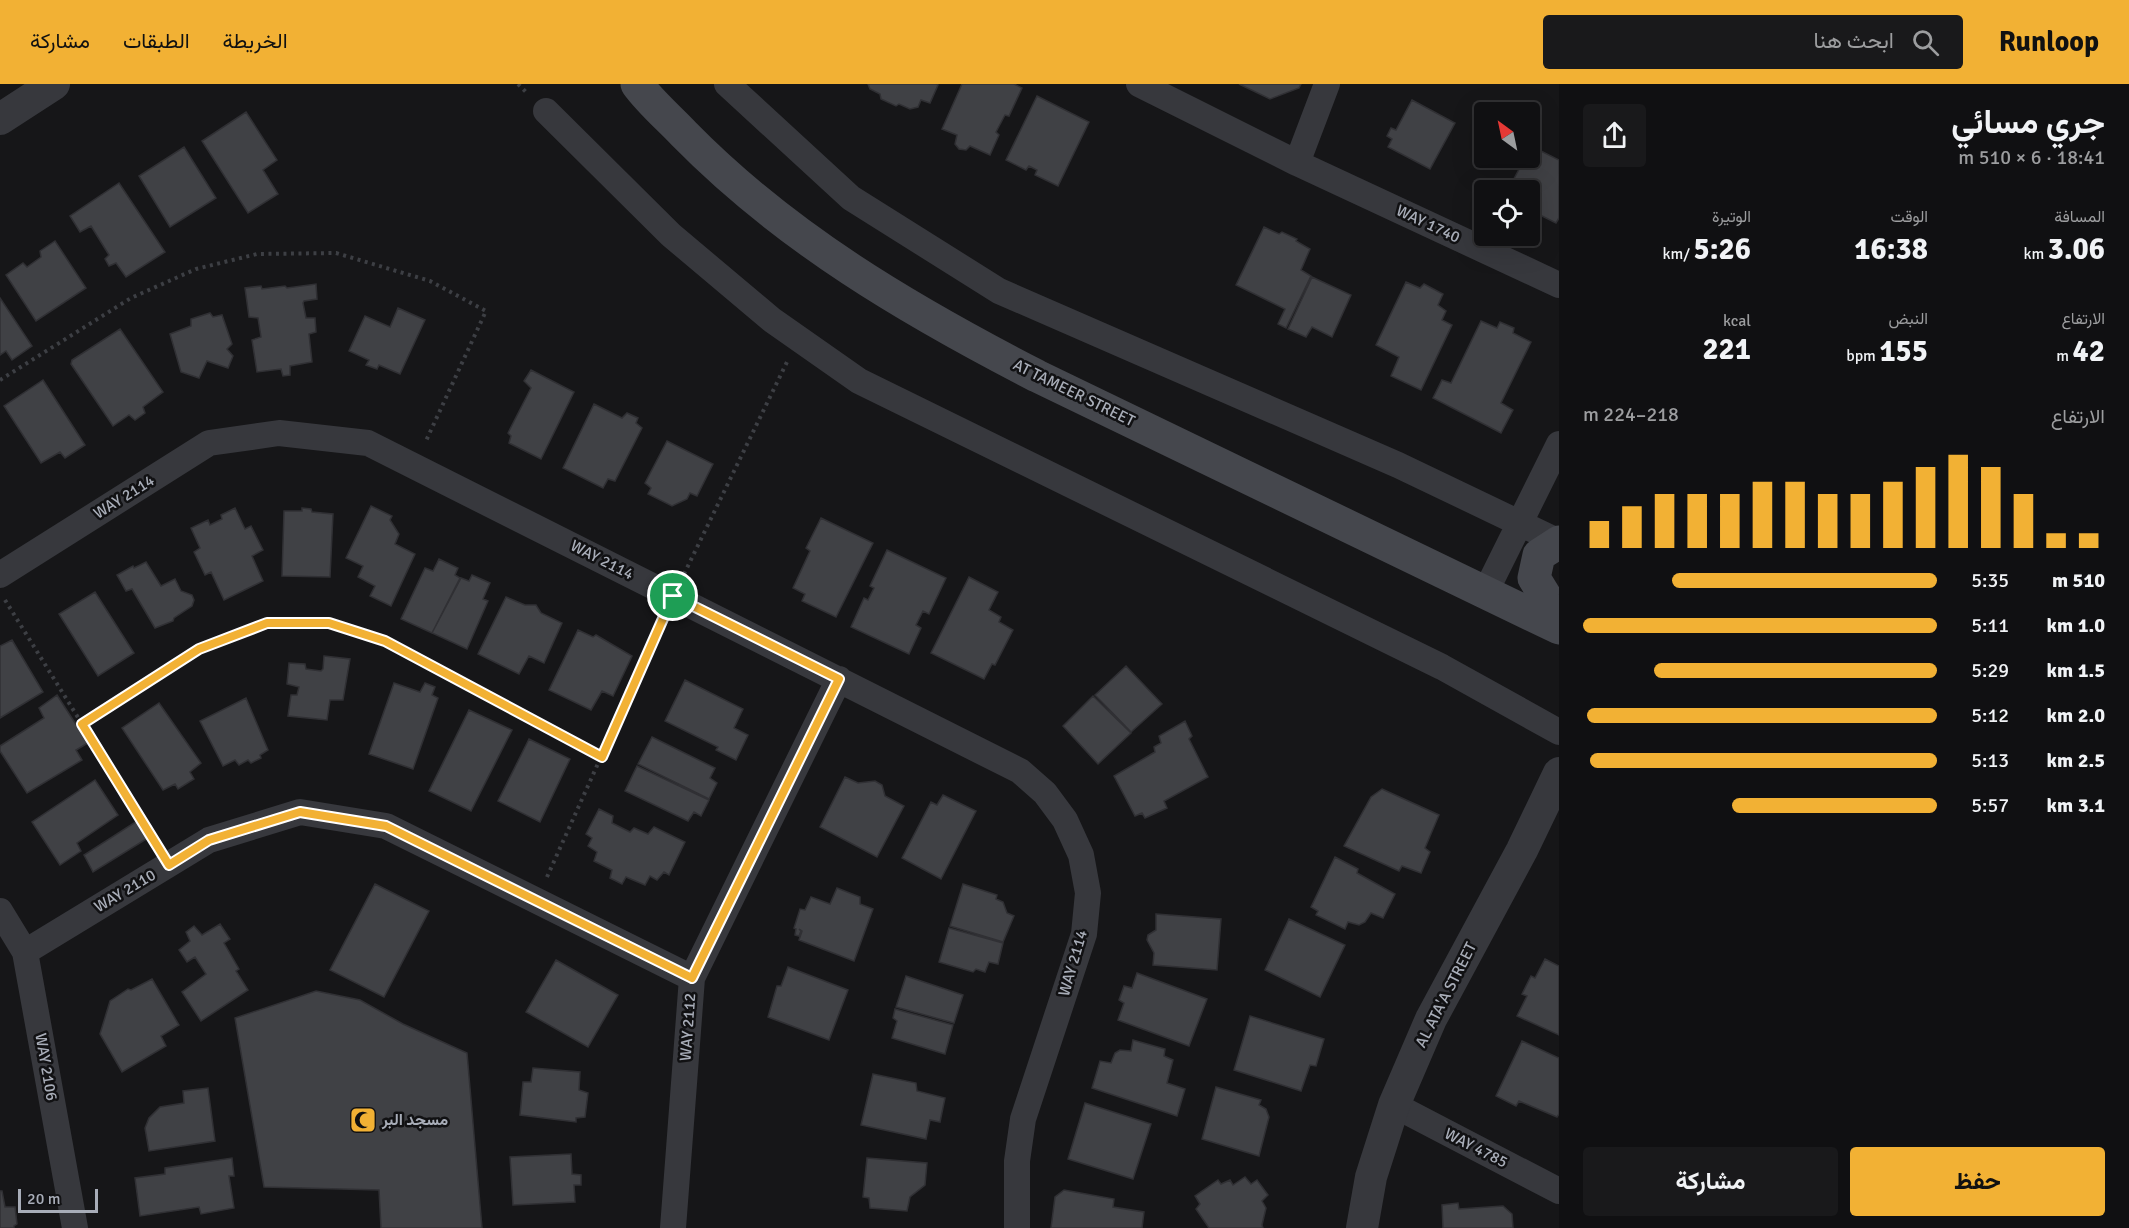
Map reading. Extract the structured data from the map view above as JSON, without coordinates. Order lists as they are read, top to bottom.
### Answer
{
  "streets": {
    "main road": ["AT TAMEER STREET"],
    "street": [
      "WAY 1740",
      "WAY 2114",
      "WAY 2110",
      "AL ATA'A STREET",
      "WAY 2112",
      "WAY 2106",
      "WAY 4785"
    ]
  },
  "crossings": [
    ["WAY 2114", "WAY 2112"],
    ["WAY 2110", "WAY 2112"],
    ["WAY 2110", "WAY 2106"],
    ["AL ATA'A STREET", "WAY 4785"]
  ],
  "places": {
    "mosque": ["مسجد البر"]
  },
  "scale_bar": "20 m",
  "north": "top left",
  "page": {
    "header": "Runloop",
    "search": "ابحث هنا",
    "nav": ["الخريطة", "الطبقات", "مشاركة"],
    "heading": ["جري مسائي", "18:41 · 6 × 510 m"],
    "stats": [
      ["المسافة", "3.06 km"],
      ["الوقت", "16:38"],
      ["الوتيرة", "5:26 /km"],
      ["الارتفاع", "42 m"],
      ["النبض", "155 bpm"],
      ["kcal", "221"]
    ],
    "chart": ["الارتفاع", "218–224 m"],
    "list": [
      {
        "name": "510 m",
        "note": "5:35"
      },
      {
        "name": "1.0 km",
        "note": "5:11"
      },
      {
        "name": "1.5 km",
        "note": "5:29"
      },
      {
        "name": "2.0 km",
        "note": "5:12"
      },
      {
        "name": "2.5 km",
        "note": "5:13"
      },
      {
        "name": "3.1 km",
        "note": "5:57"
      }
    ],
    "buttons": ["حفظ", "مشاركة"],
    "scale": "20 m"
  }
}
